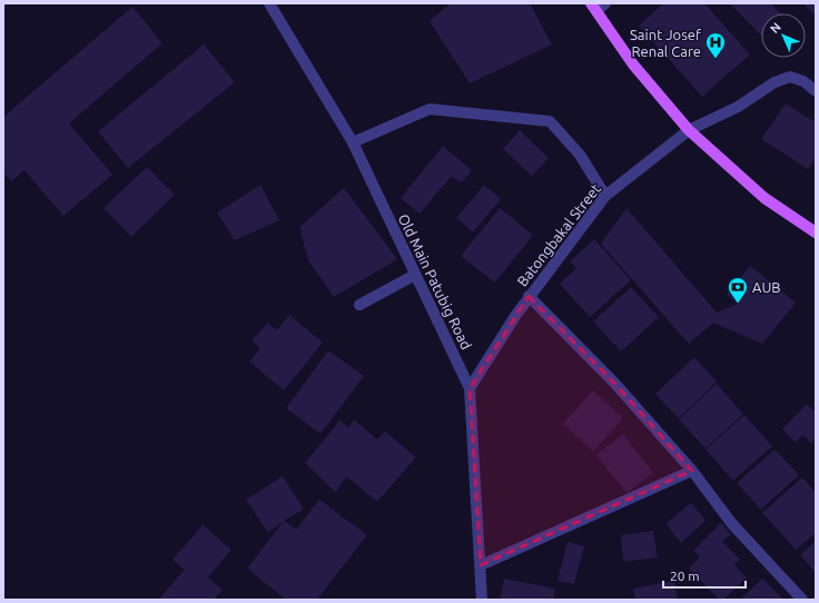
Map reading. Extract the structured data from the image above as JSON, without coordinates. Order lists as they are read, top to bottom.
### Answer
{
  "streets": {
    "street": ["Batongbakal Street", "Old Main Patubig Road"]
  },
  "crossings": [
    ["Batongbakal Street", "Old Main Patubig Road"]
  ],
  "places": {
    "hospital": ["Saint Josef Renal Care"],
    "bank": ["AUB"]
  },
  "scale_bar": "20 m",
  "north": "top left"
}
